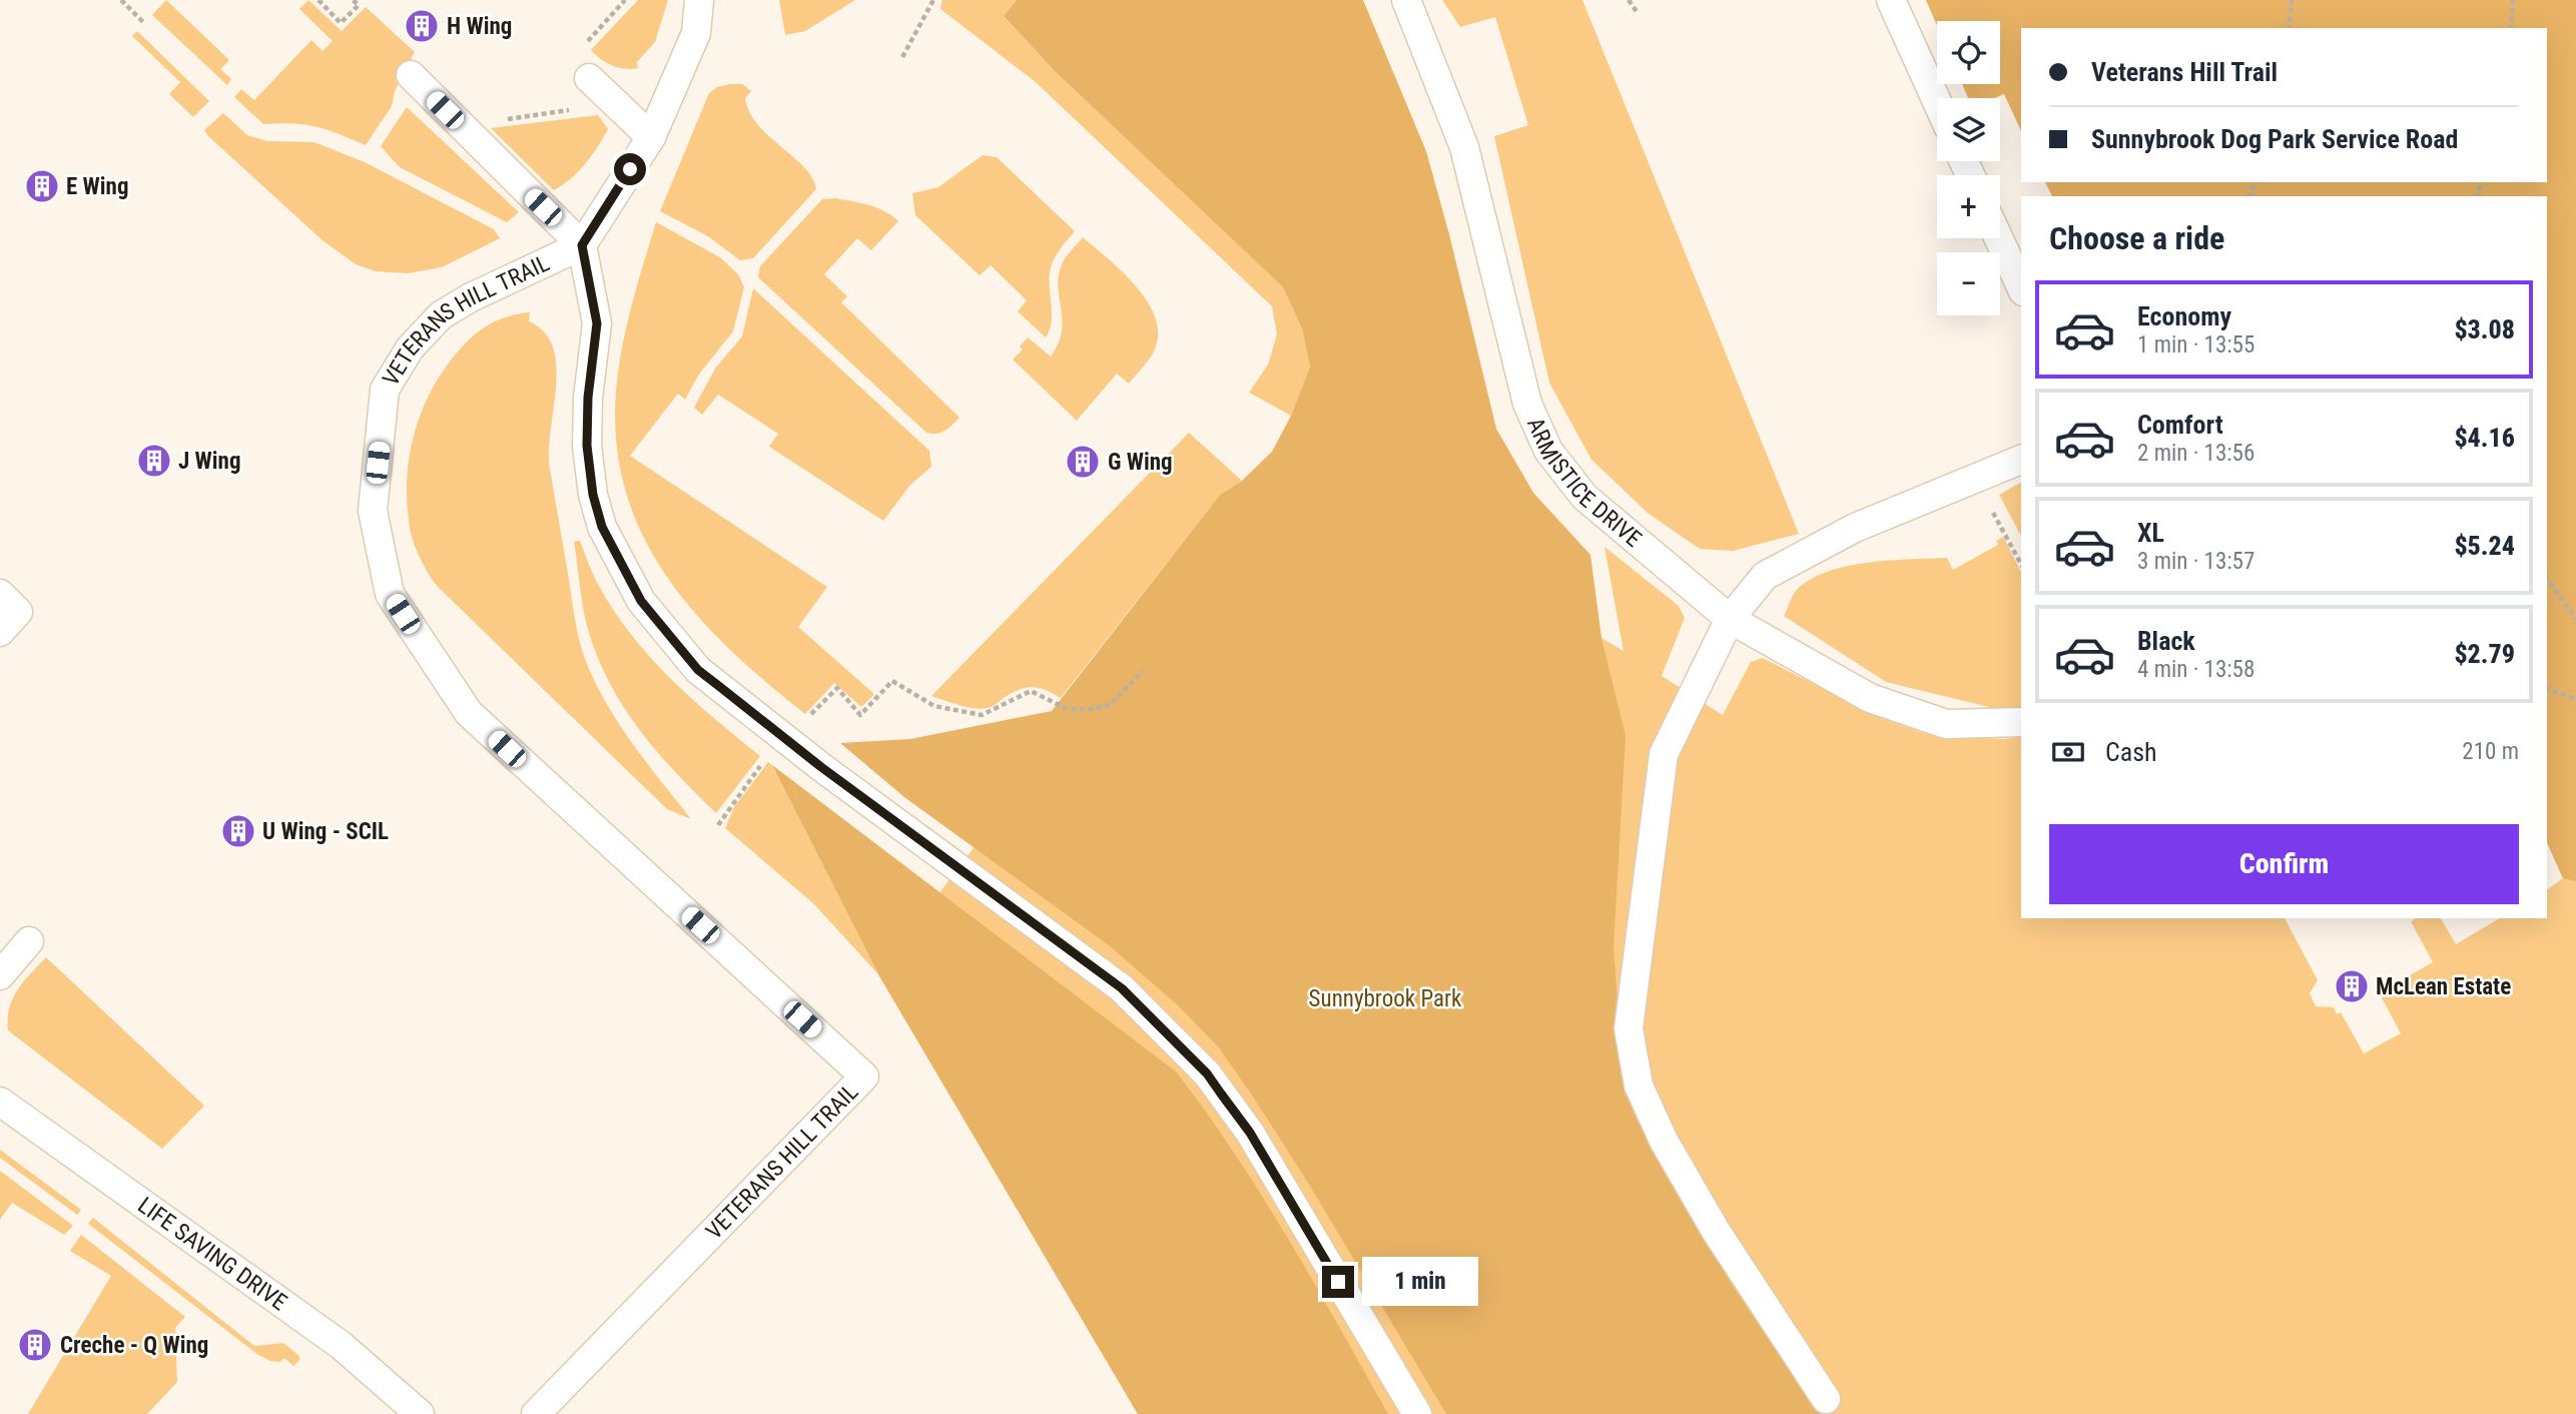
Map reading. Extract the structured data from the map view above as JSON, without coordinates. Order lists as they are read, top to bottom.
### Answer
{
  "streets": {
    "lane": ["VETERANS HILL TRAIL", "ARMISTICE DRIVE", "LIFE SAVING DRIVE"]
  },
  "parks": ["Sunnybrook Park"],
  "places": {
    "building": [
      "H Wing",
      "E Wing",
      "J Wing",
      "G Wing",
      "U Wing - SCIL",
      "McLean Estate",
      "Creche - Q Wing"
    ]
  },
  "page": {
    "map_buttons": ["+", "−"],
    "banner": ["Veterans Hill Trail", "Sunnybrook Dog Park Service Road"],
    "heading": "Choose a ride",
    "list": [
      {
        "name": "Economy",
        "note": "1 min · 13:55",
        "value": "$3.08"
      },
      {
        "name": "Comfort",
        "note": "2 min · 13:56",
        "value": "$4.16"
      },
      {
        "name": "XL",
        "note": "3 min · 13:57",
        "value": "$5.24"
      },
      {
        "name": "Black",
        "note": "4 min · 13:58",
        "value": "$2.79"
      }
    ],
    "pay": ["Cash", "210 m"],
    "buttons": "Confirm",
    "bubble": "1 min"
  }
}
